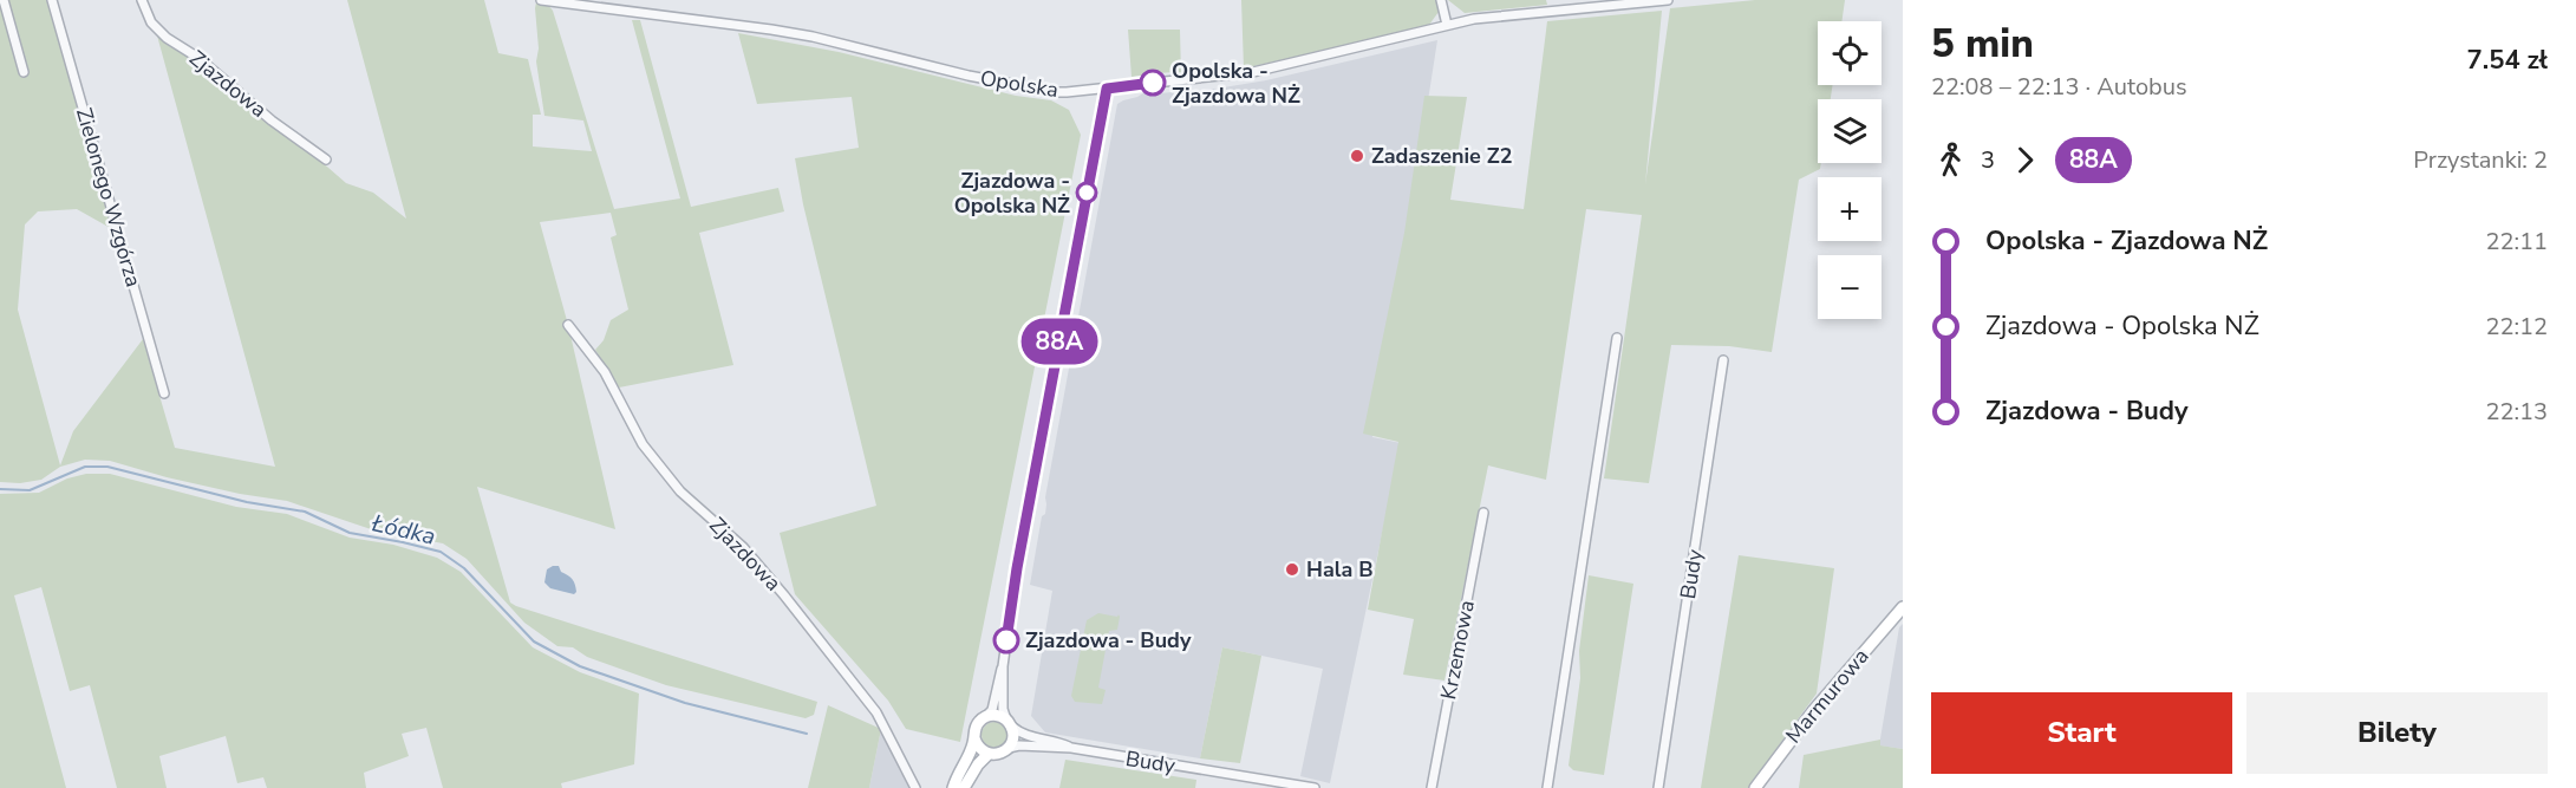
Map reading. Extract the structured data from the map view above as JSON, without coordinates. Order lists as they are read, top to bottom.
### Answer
{
  "streets": {
    "street": [
      "Zjazdowa",
      "Opolska",
      "Zielonego Wzgórza",
      "Budy",
      "Krzemowa",
      "Marmurowa"
    ]
  },
  "water": ["Łódka"],
  "places": [
    "Opolska - Zjazdowa NŻ",
    "Zadaszenie Z2",
    "Zjazdowa - Opolska NŻ",
    "Hala B",
    "Zjazdowa - Budy"
  ],
  "lines": ["bus line 88A"],
  "page": {
    "on_map": "88A",
    "heading": ["5 min", "22:08 – 22:13 · Autobus", "7.54 zł"],
    "map_buttons": ["+", "−"],
    "legs": ["3", "88A", "Przystanki: 2"],
    "list": [
      {
        "name": "Opolska - Zjazdowa NŻ",
        "value": "22:11"
      },
      {
        "name": "Zjazdowa - Opolska NŻ",
        "value": "22:12"
      },
      {
        "name": "Zjazdowa - Budy",
        "value": "22:13"
      }
    ],
    "buttons": ["Start", "Bilety"]
  }
}
